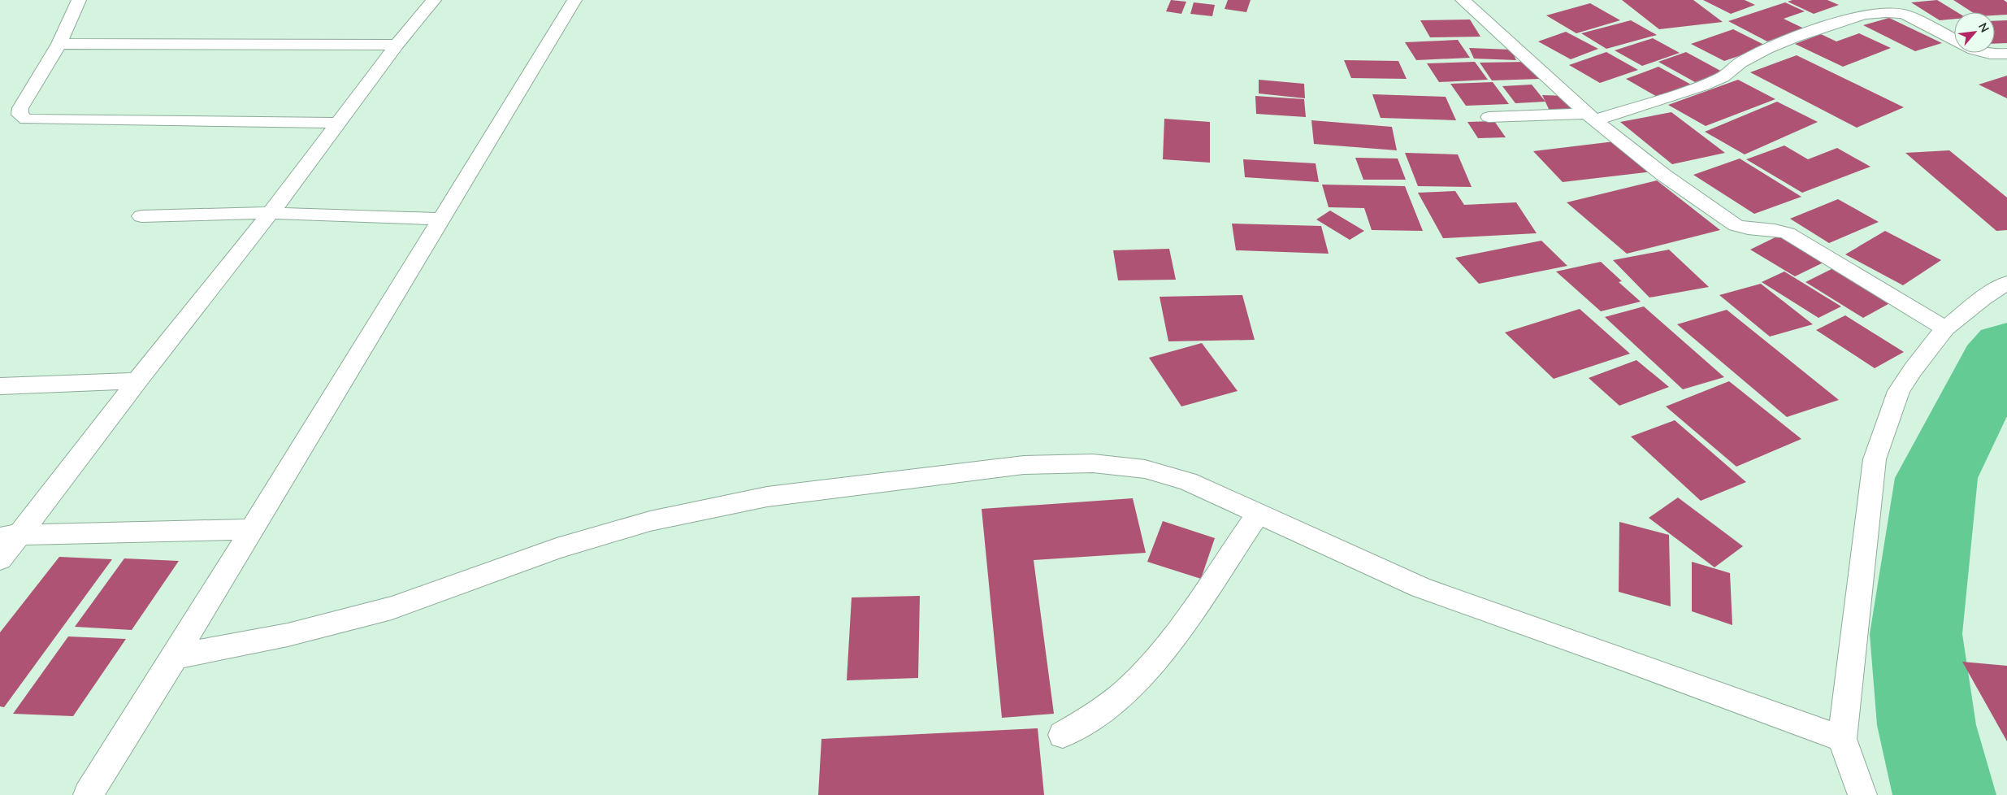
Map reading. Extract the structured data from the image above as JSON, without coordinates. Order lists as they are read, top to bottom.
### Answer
{
  "north": "top right"
}
